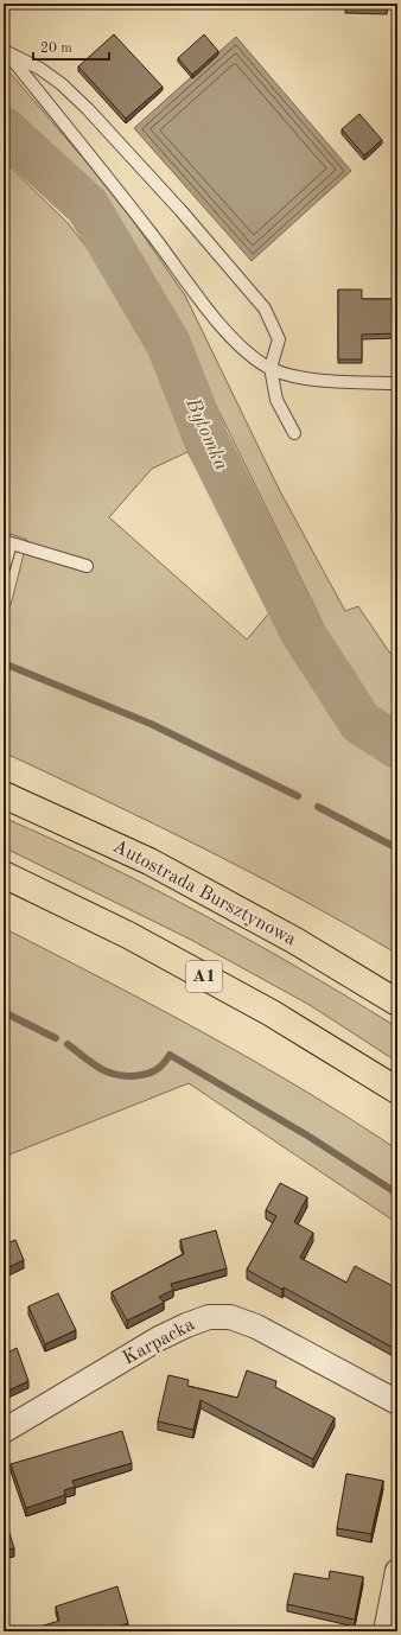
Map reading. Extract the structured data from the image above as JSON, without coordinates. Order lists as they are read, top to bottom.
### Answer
{
  "streets": {
    "highway": ["Autostrada Bursztynowa", "A1"],
    "street": ["Karpacka"]
  },
  "water": ["Bytomka"],
  "scale_bar": "20 m"
}
